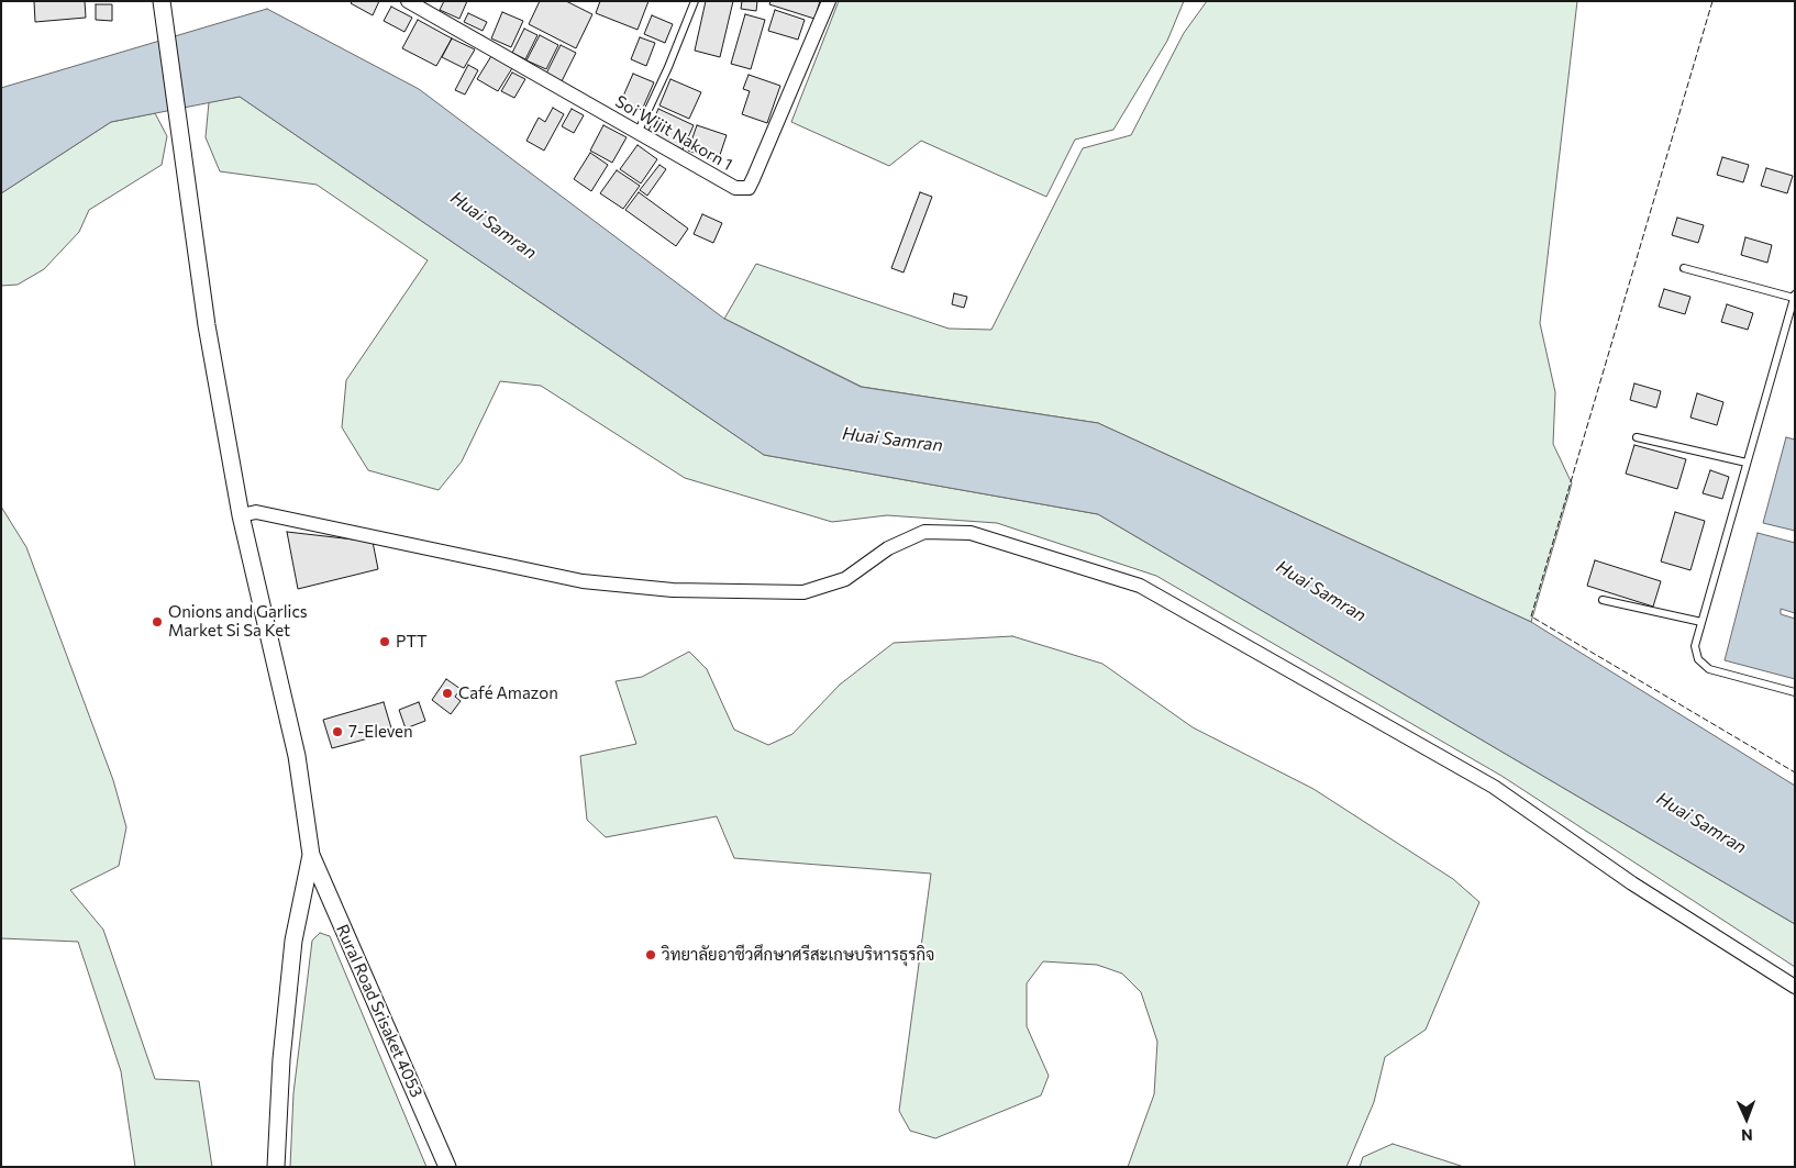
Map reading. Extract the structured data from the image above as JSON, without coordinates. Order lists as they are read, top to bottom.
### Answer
{
  "streets": {
    "street": ["Soi Wijit Nakorn 1", "Rural Road Srisaket 4053"]
  },
  "water": ["Huai Samran"],
  "places": [
    "Onions and Garlics Market Si Sa Ket",
    "PTT",
    "Café Amazon",
    "7-Eleven",
    "วิทยาลัยอาชีวศึกษาศรีสะเกษบริหารธุรกิจ"
  ],
  "north": "bottom"
}
